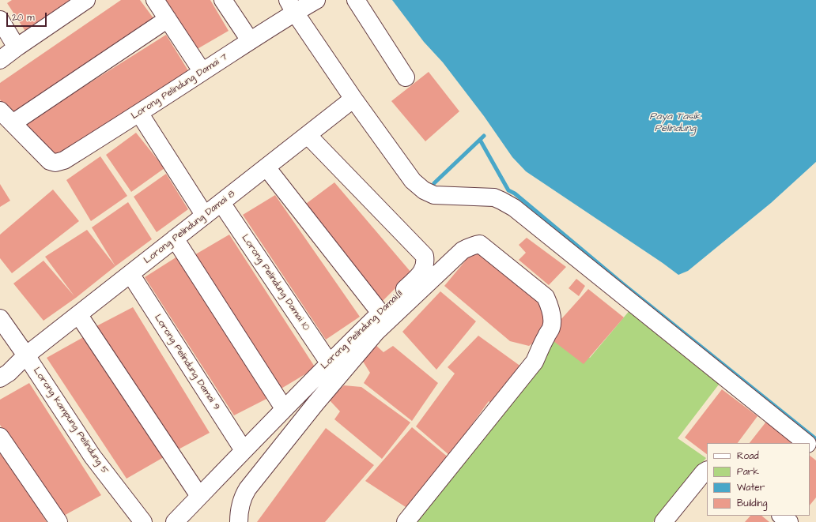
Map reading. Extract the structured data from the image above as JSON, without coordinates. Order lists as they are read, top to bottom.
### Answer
{
  "streets": {
    "street": [
      "Lorong Pelindung Damai 7",
      "Lorong Pelindung Damai 8",
      "Lorong Pelindung Damai 10",
      "Lorong Pelindung Damai 11",
      "Lorong Pelindung Damai 9",
      "Lorong kampung Pelindung 5"
    ]
  },
  "crossings": [
    ["Lorong Pelindung Damai 8", "Lorong Pelindung Damai 10"],
    ["Lorong Pelindung Damai 8", "Lorong Pelindung Damai 11"],
    ["Lorong Pelindung Damai 8", "Lorong Pelindung Damai 9"],
    ["Lorong Pelindung Damai 8", "Lorong kampung Pelindung 5"],
    ["Lorong Pelindung Damai 10", "Lorong Pelindung Damai 11"],
    ["Lorong Pelindung Damai 11", "Lorong Pelindung Damai 9"]
  ],
  "water": ["Paya Tasik Pelindung"],
  "legend": [
    "Road",
    "Park",
    "Water",
    "Building"
  ],
  "scale_bar": "20 m"
}
